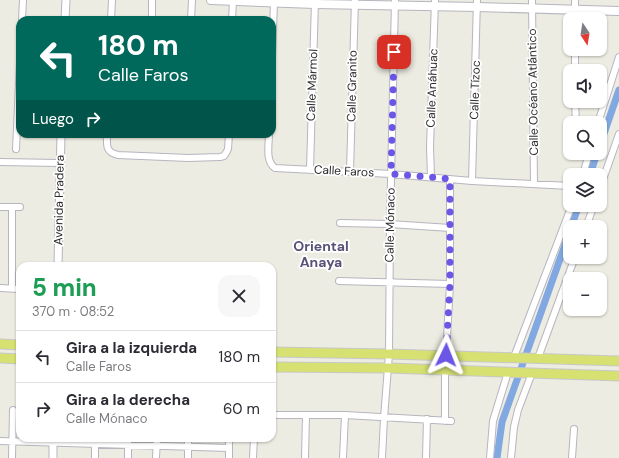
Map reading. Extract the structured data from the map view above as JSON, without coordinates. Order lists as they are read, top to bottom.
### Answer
{
  "streets": {
    "street": [
      "Calle Mármol",
      "Calle Granito",
      "Calle Anáhuac",
      "Calle Tízoc",
      "Calle Océano Atlántico",
      "Calle Faros",
      "Avenida Pradera",
      "Calle Mónaco"
    ]
  },
  "crossings": [
    ["Calle Mármol", "Calle Faros"],
    ["Calle Granito", "Calle Faros"],
    ["Calle Anáhuac", "Calle Faros"],
    ["Calle Tízoc", "Calle Faros"],
    ["Calle Océano Atlántico", "Calle Faros"],
    ["Calle Faros", "Calle Mónaco"]
  ],
  "districts": ["Oriental Anaya"],
  "north": "bottom",
  "page": {
    "map_buttons": ["+", "−"],
    "turn": ["180 m", "Calle Faros"],
    "then": "Luego",
    "heading": ["5 min", "370 m · 08:52"],
    "list": [
      {
        "name": "Gira a la izquierda",
        "note": "Calle Faros",
        "value": "180 m"
      },
      {
        "name": "Gira a la derecha",
        "note": "Calle Mónaco",
        "value": "60 m"
      }
    ]
  }
}
